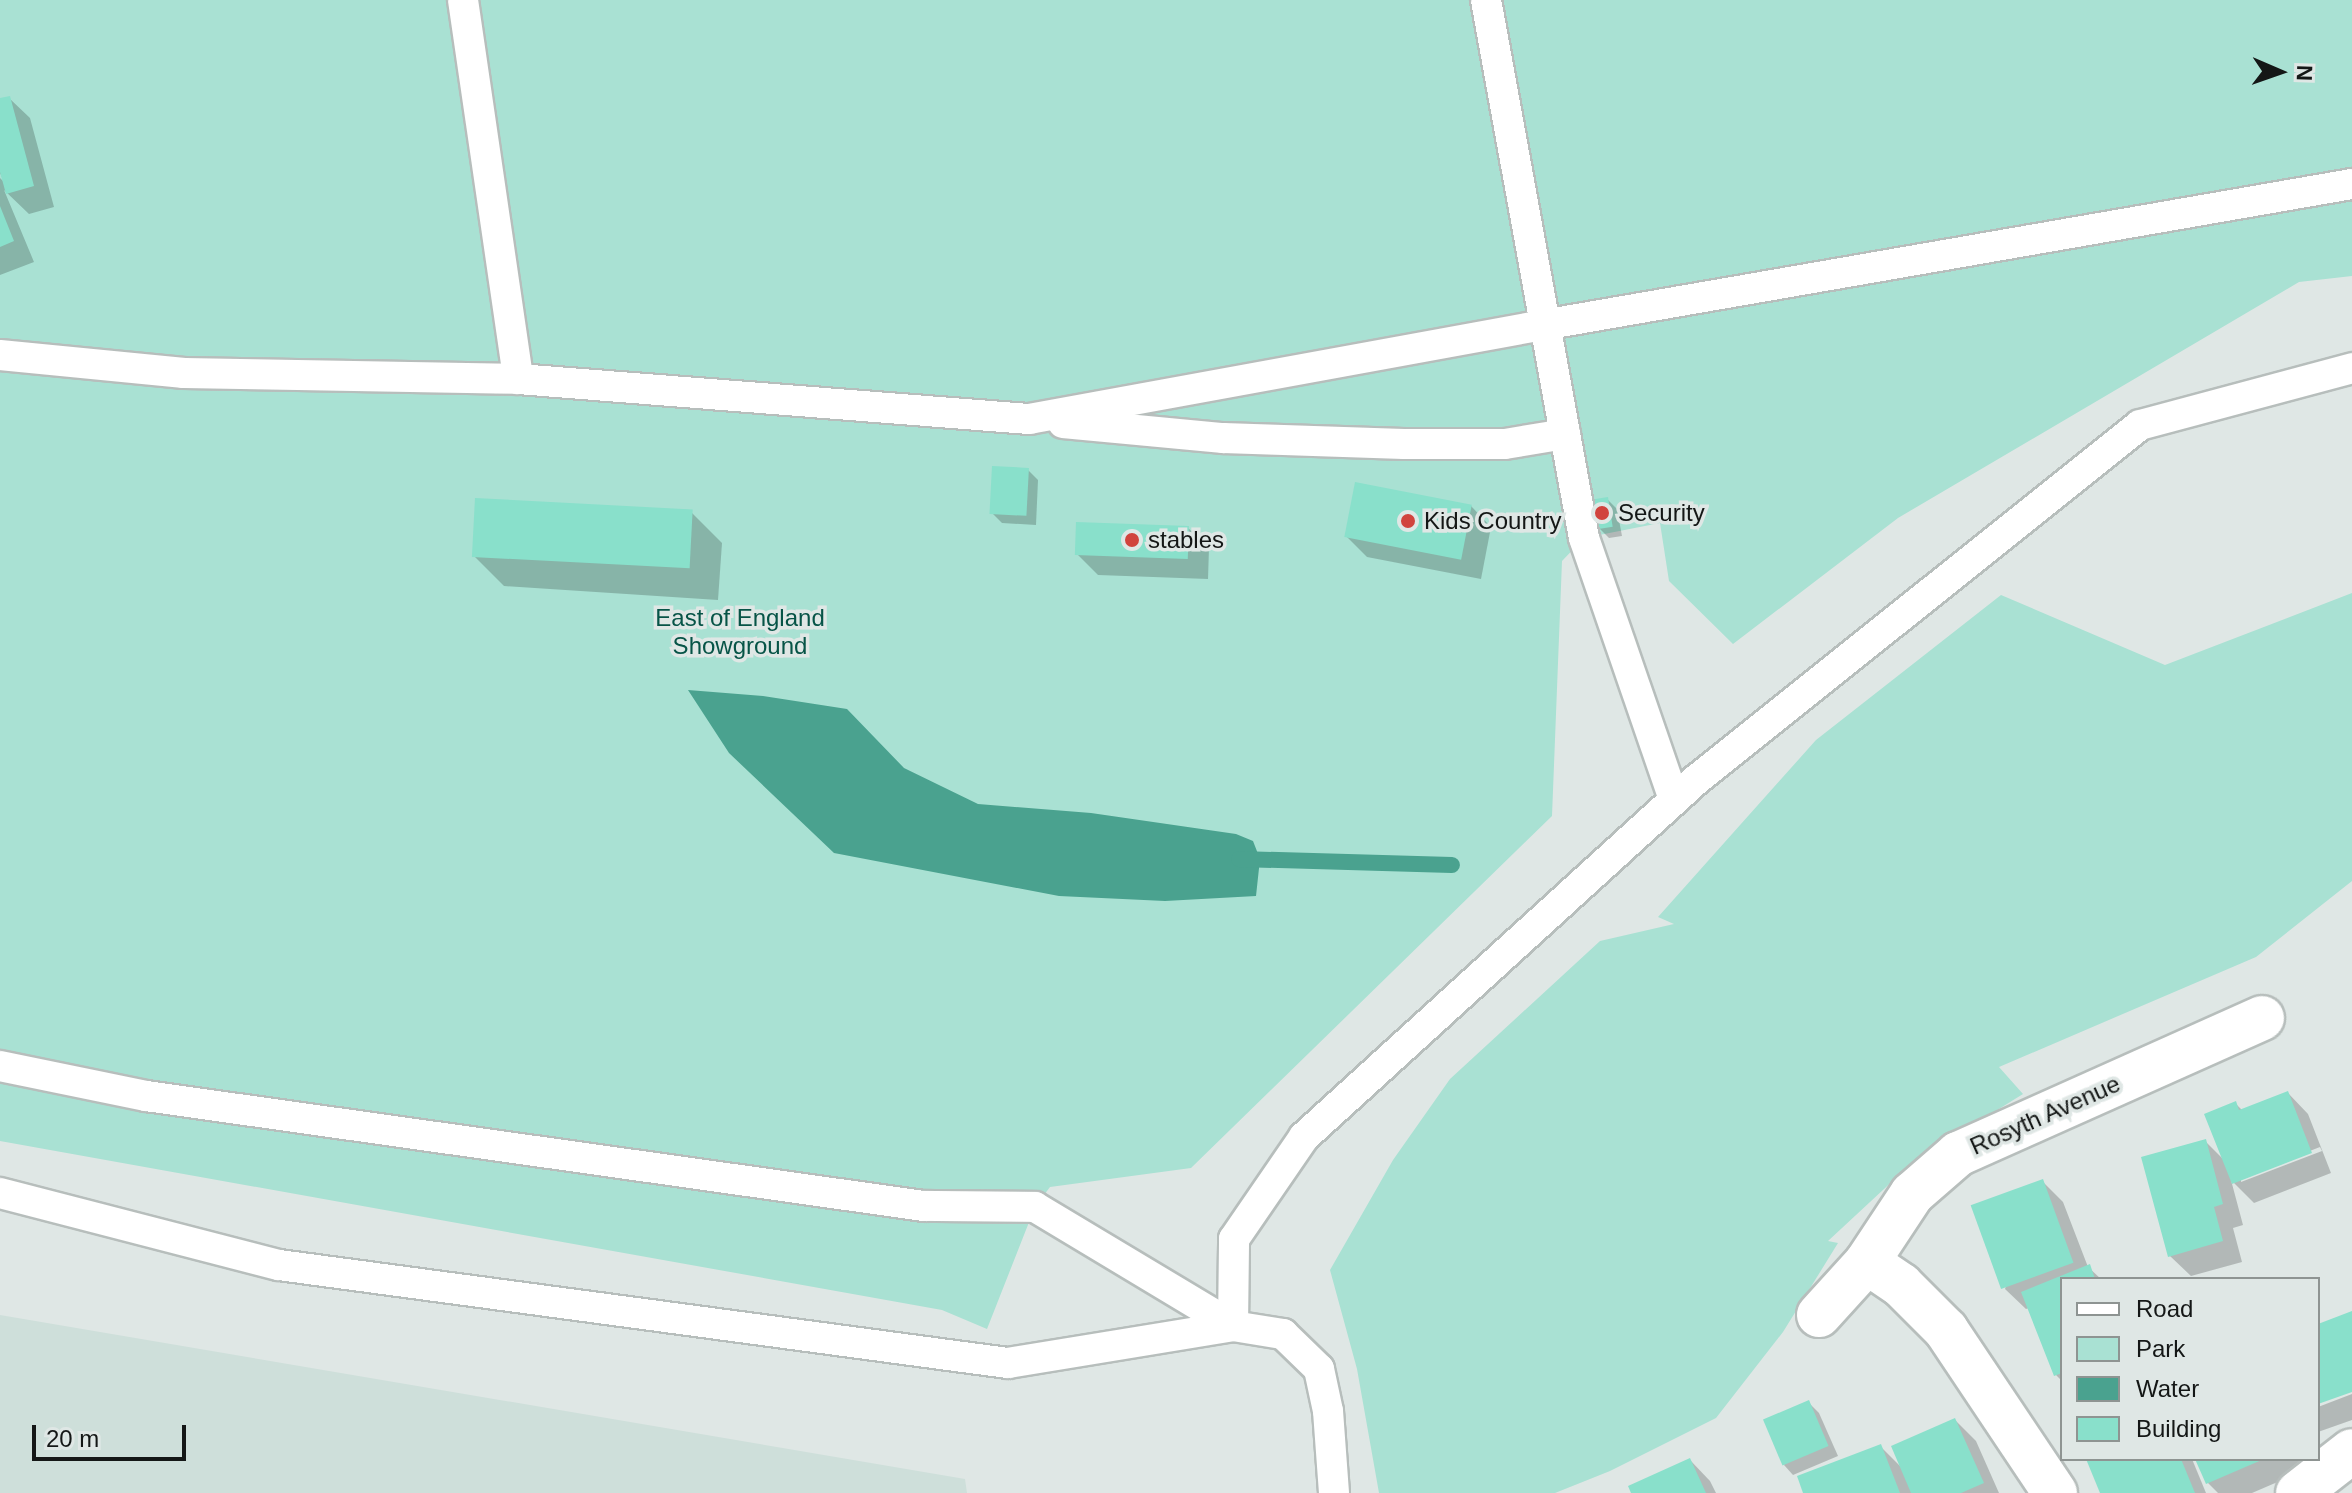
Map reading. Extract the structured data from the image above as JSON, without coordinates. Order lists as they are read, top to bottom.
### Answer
{
  "streets": {
    "street": ["Rosyth Avenue"]
  },
  "parks": ["East of England Showground"],
  "places": ["Security", "Kids Country", "stables"],
  "legend": [
    "Road",
    "Park",
    "Water",
    "Building"
  ],
  "scale_bar": "20 m",
  "north": "right"
}
